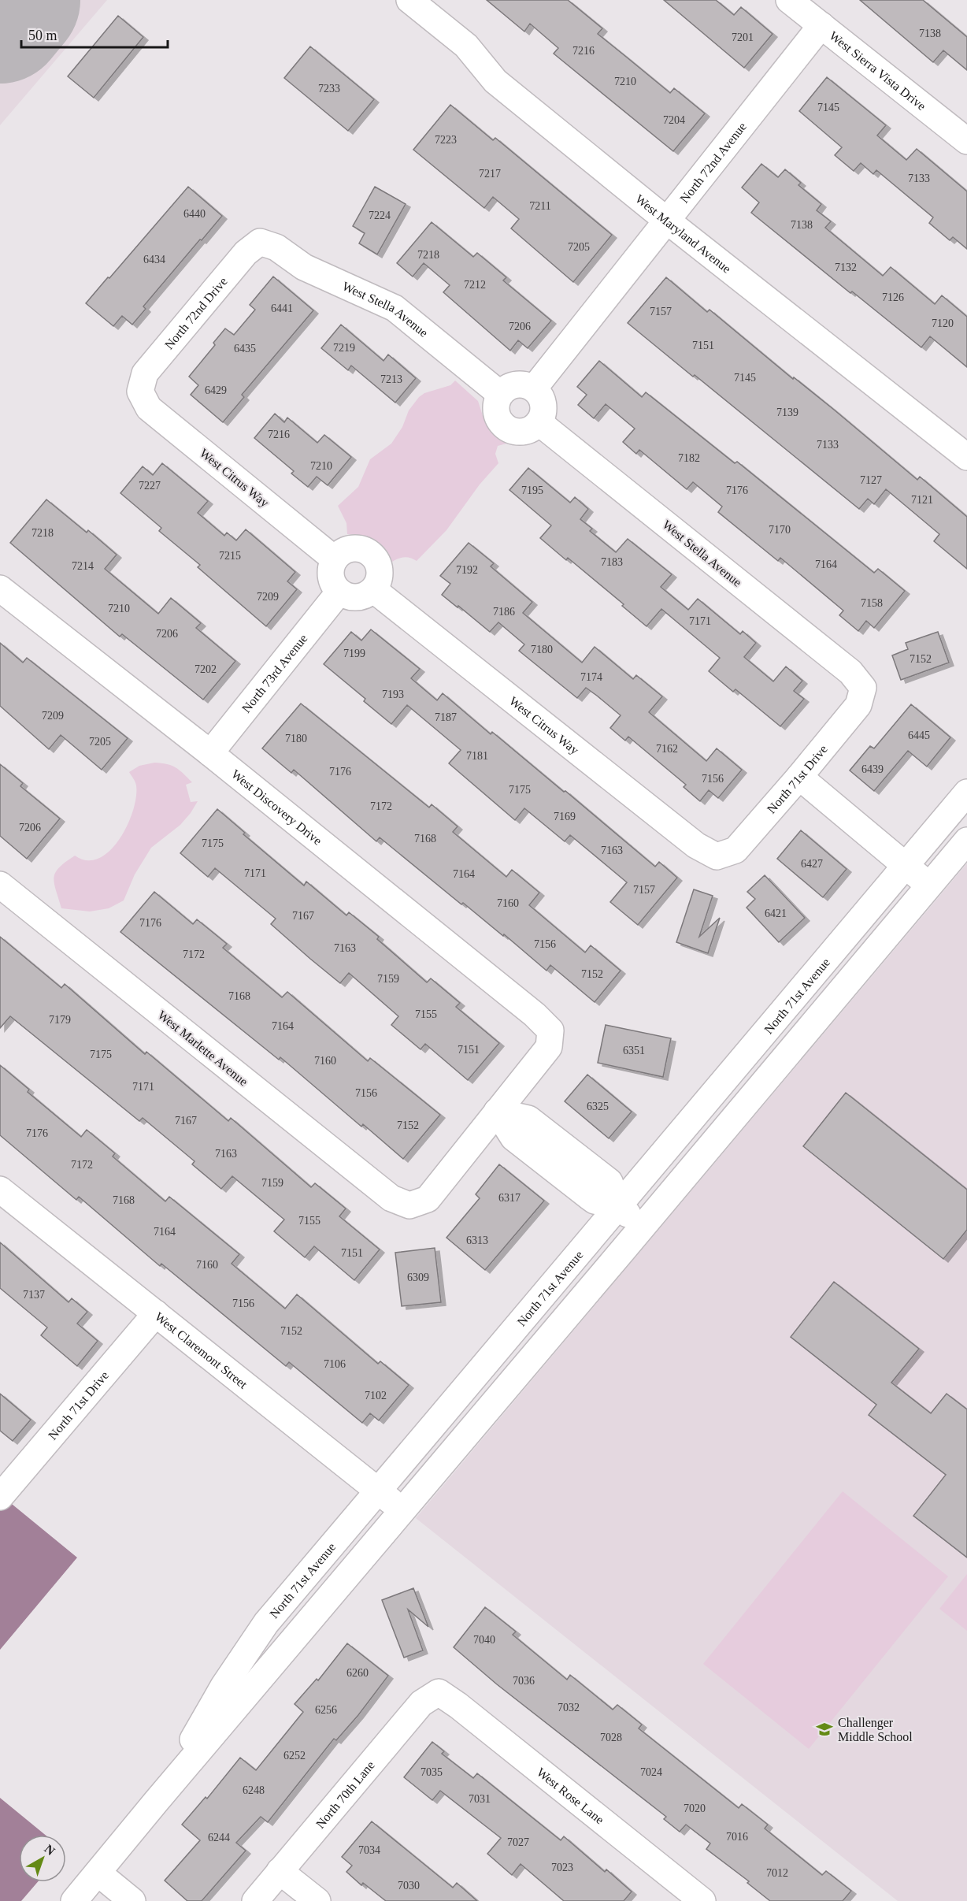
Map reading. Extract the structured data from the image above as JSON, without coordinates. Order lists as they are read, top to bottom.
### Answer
{
  "streets": {
    "street": [
      "West Sierra Vista Drive",
      "North 72nd Avenue",
      "West Maryland Avenue",
      "West Stella Avenue",
      "North 72nd Drive",
      "West Citrus Way",
      "North 73rd Avenue",
      "North 71st Drive",
      "West Discovery Drive",
      "North 71st Avenue",
      "West Marlette Avenue",
      "West Claremont Street",
      "North 70th Lane",
      "West Rose Lane"
    ]
  },
  "crossings": [
    ["West Sierra Vista Drive", "North 72nd Avenue"],
    ["North 72nd Avenue", "West Maryland Avenue"],
    ["North 72nd Avenue", "West Stella Avenue"],
    ["West Stella Avenue", "North 72nd Drive"],
    ["West Stella Avenue", "North 71st Drive"],
    ["North 72nd Drive", "West Citrus Way"],
    ["West Citrus Way", "North 73rd Avenue"],
    ["West Citrus Way", "North 71st Drive"],
    ["North 73rd Avenue", "West Discovery Drive"],
    ["North 71st Drive", "West Claremont Street"],
    ["West Discovery Drive", "West Marlette Avenue"],
    ["North 71st Avenue", "West Claremont Street"],
    ["North 70th Lane", "West Rose Lane"]
  ],
  "places": {
    "school or university": ["Challenger Middle School"]
  },
  "house_numbers": [
    "7138",
    "7201",
    "7216",
    "7210",
    "7233",
    "7145",
    "7204",
    "7223",
    "7217",
    "7133",
    "7211",
    "6440",
    "7224",
    "7138",
    "7205",
    "7218",
    "6434",
    "7132",
    "7212",
    "7126",
    "6441",
    "7157",
    "7120",
    "7206",
    "7151",
    "7219",
    "6435",
    "7145",
    "7213",
    "6429",
    "7139",
    "7216",
    "7133",
    "7182",
    "7210",
    "7127",
    "7227",
    "7195",
    "7176",
    "7121",
    "7170",
    "7218",
    "7215",
    "7183",
    "7164",
    "7214",
    "7192",
    "7209",
    "7158",
    "7210",
    "7186",
    "7171",
    "7206",
    "7180",
    "7199",
    "7152",
    "7202",
    "7174",
    "7193",
    "7209",
    "7187",
    "6445",
    "7180",
    "7205",
    "7162",
    "7181",
    "6439",
    "7176",
    "7156",
    "7175",
    "7172",
    "7169",
    "7206",
    "7168",
    "7175",
    "7163",
    "6427",
    "7171",
    "7164",
    "7157",
    "7160",
    "6421",
    "7167",
    "7176",
    "7156",
    "7163",
    "7172",
    "7152",
    "7159",
    "7168",
    "7155",
    "7179",
    "7164",
    "7151",
    "6351",
    "7175",
    "7160",
    "7171",
    "7156",
    "6325",
    "7167",
    "7152",
    "7176",
    "7163",
    "7172",
    "7159",
    "6317",
    "7168",
    "7155",
    "7164",
    "6313",
    "7151",
    "7160",
    "6309",
    "7137",
    "7156",
    "7152",
    "7106",
    "7102",
    "7040",
    "6260",
    "7036",
    "7032",
    "6256",
    "7028",
    "6252",
    "7035",
    "7024",
    "6248",
    "7031",
    "7020",
    "7016",
    "6244",
    "7027",
    "7034",
    "7023",
    "7012",
    "7030"
  ],
  "scale_bar": "50 m",
  "north": "top right"
}
